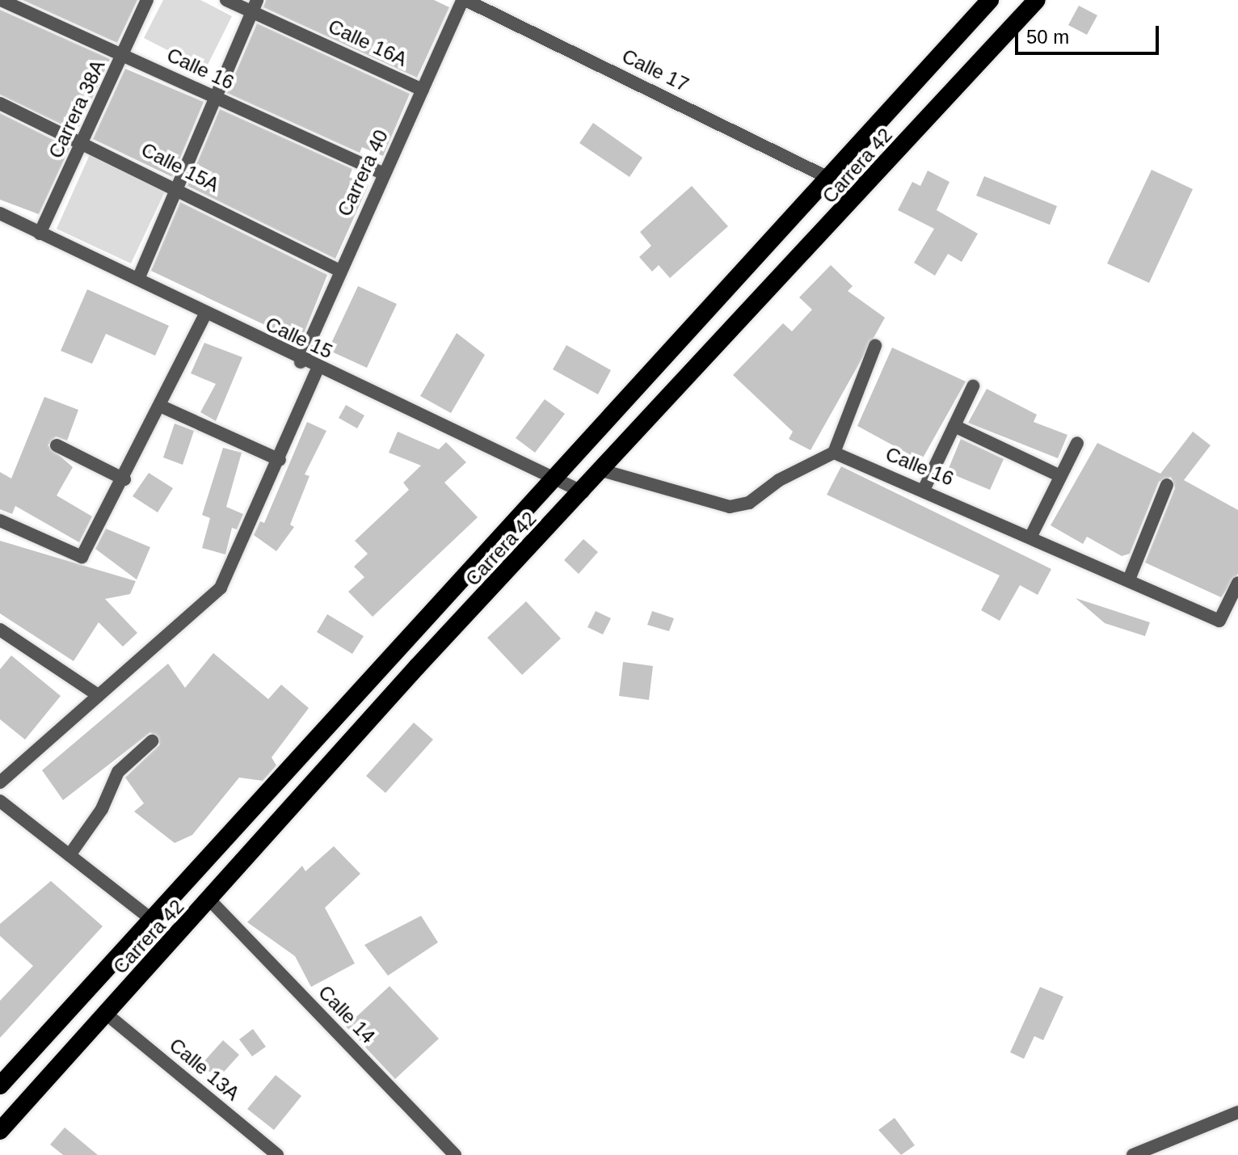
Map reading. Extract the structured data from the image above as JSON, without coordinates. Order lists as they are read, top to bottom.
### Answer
{
  "streets": {
    "highway": ["Carrera 42"],
    "street": [
      "Calle 16A",
      "Calle 16",
      "Calle 17",
      "Carrera 38A",
      "Calle 15A",
      "Carrera 40",
      "Calle 15",
      "Calle 14",
      "Calle 13A"
    ]
  },
  "crossings": [
    ["Calle 16A", "Carrera 40"],
    ["Calle 16", "Carrera 38A"],
    ["Calle 16", "Carrera 40"],
    ["Calle 17", "Carrera 42"],
    ["Calle 17", "Carrera 40"],
    ["Carrera 38A", "Calle 15A"],
    ["Carrera 38A", "Calle 15"],
    ["Carrera 42", "Calle 15"],
    ["Carrera 42", "Calle 14"],
    ["Carrera 42", "Calle 13A"],
    ["Calle 15A", "Carrera 40"],
    ["Carrera 40", "Calle 15"]
  ],
  "scale_bar": "50 m"
}
